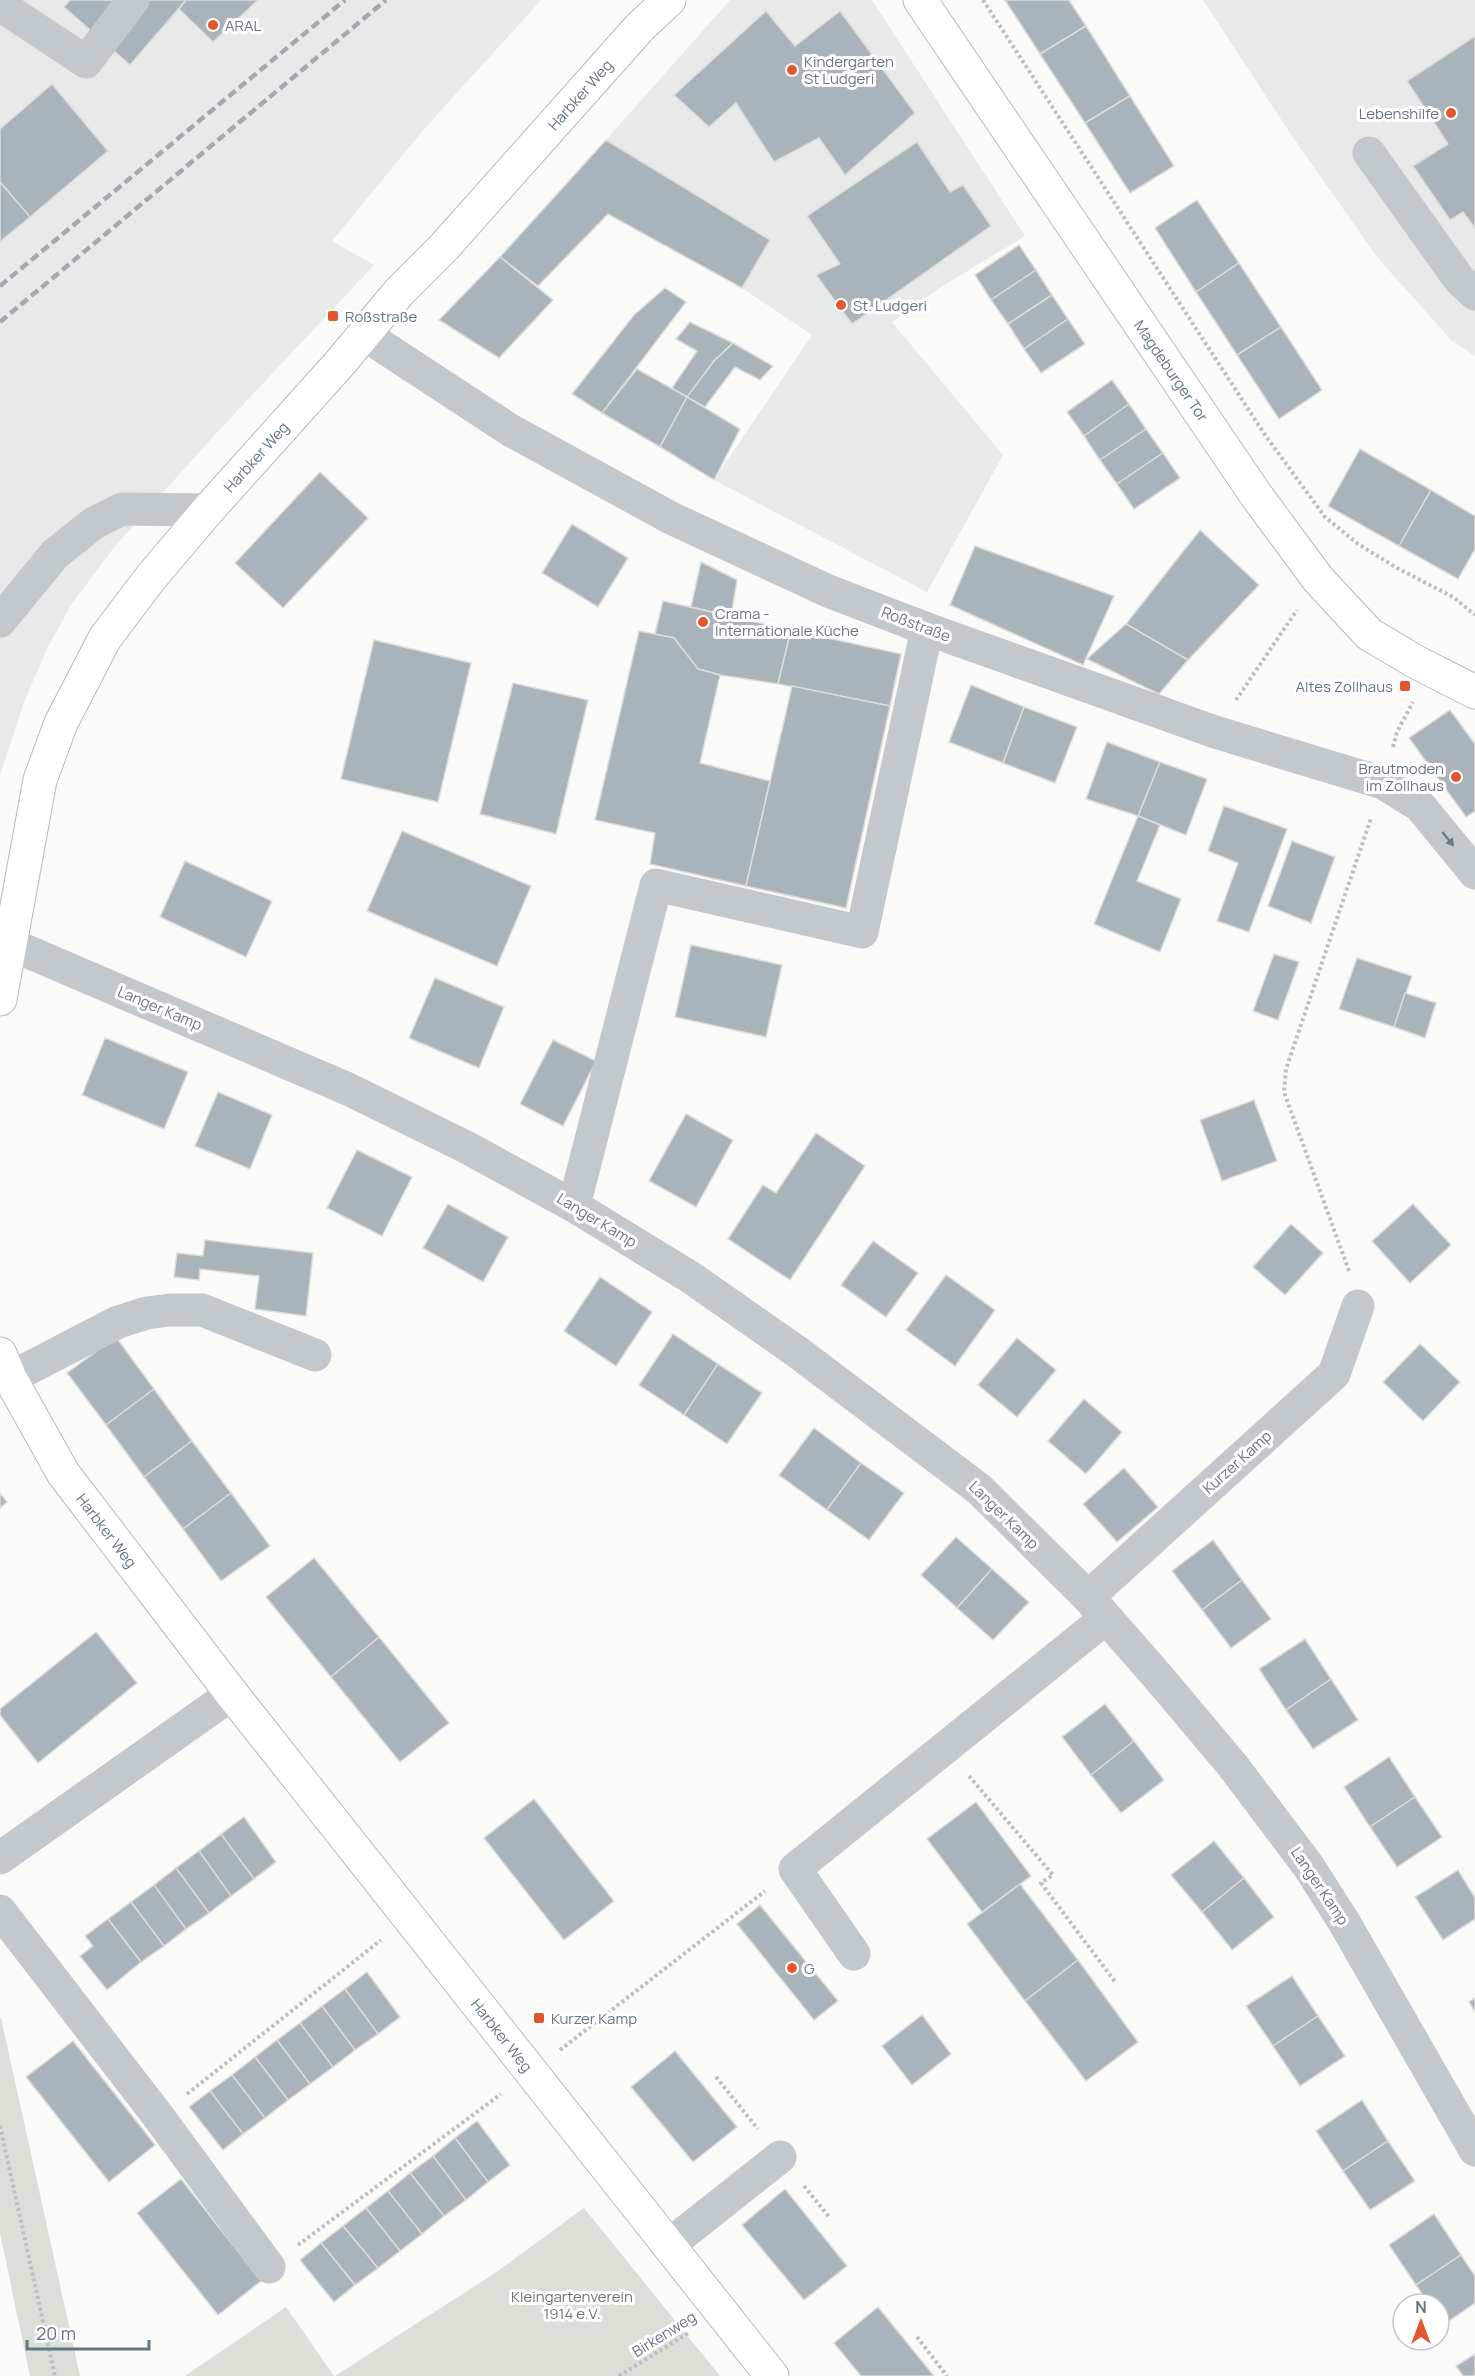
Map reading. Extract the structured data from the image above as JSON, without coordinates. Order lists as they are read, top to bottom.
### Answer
{
  "streets": {
    "main road": ["Harbker Weg", "Magdeburger Tor"],
    "street": ["Roßstraße", "Langer Kamp", "Kurzer Kamp"],
    "path": ["Birkenweg"]
  },
  "crossings": [
    ["Harbker Weg", "Roßstraße"],
    ["Harbker Weg", "Langer Kamp"],
    ["Harbker Weg", "Birkenweg"],
    ["Langer Kamp", "Kurzer Kamp"]
  ],
  "parks": ["Kleingartenverein 1914 e.V."],
  "places": {
    "other": [
      "ARAL",
      "Kindergarten St Ludgeri",
      "Lebenshilfe",
      "St. Ludgeri",
      "Crama - Internationale Küche",
      "Brautmoden im Zollhaus",
      "G"
    ],
    "transit": ["Roßstraße", "Altes Zollhaus", "Kurzer Kamp"]
  },
  "scale_bar": "20 m",
  "north": "top"
}
